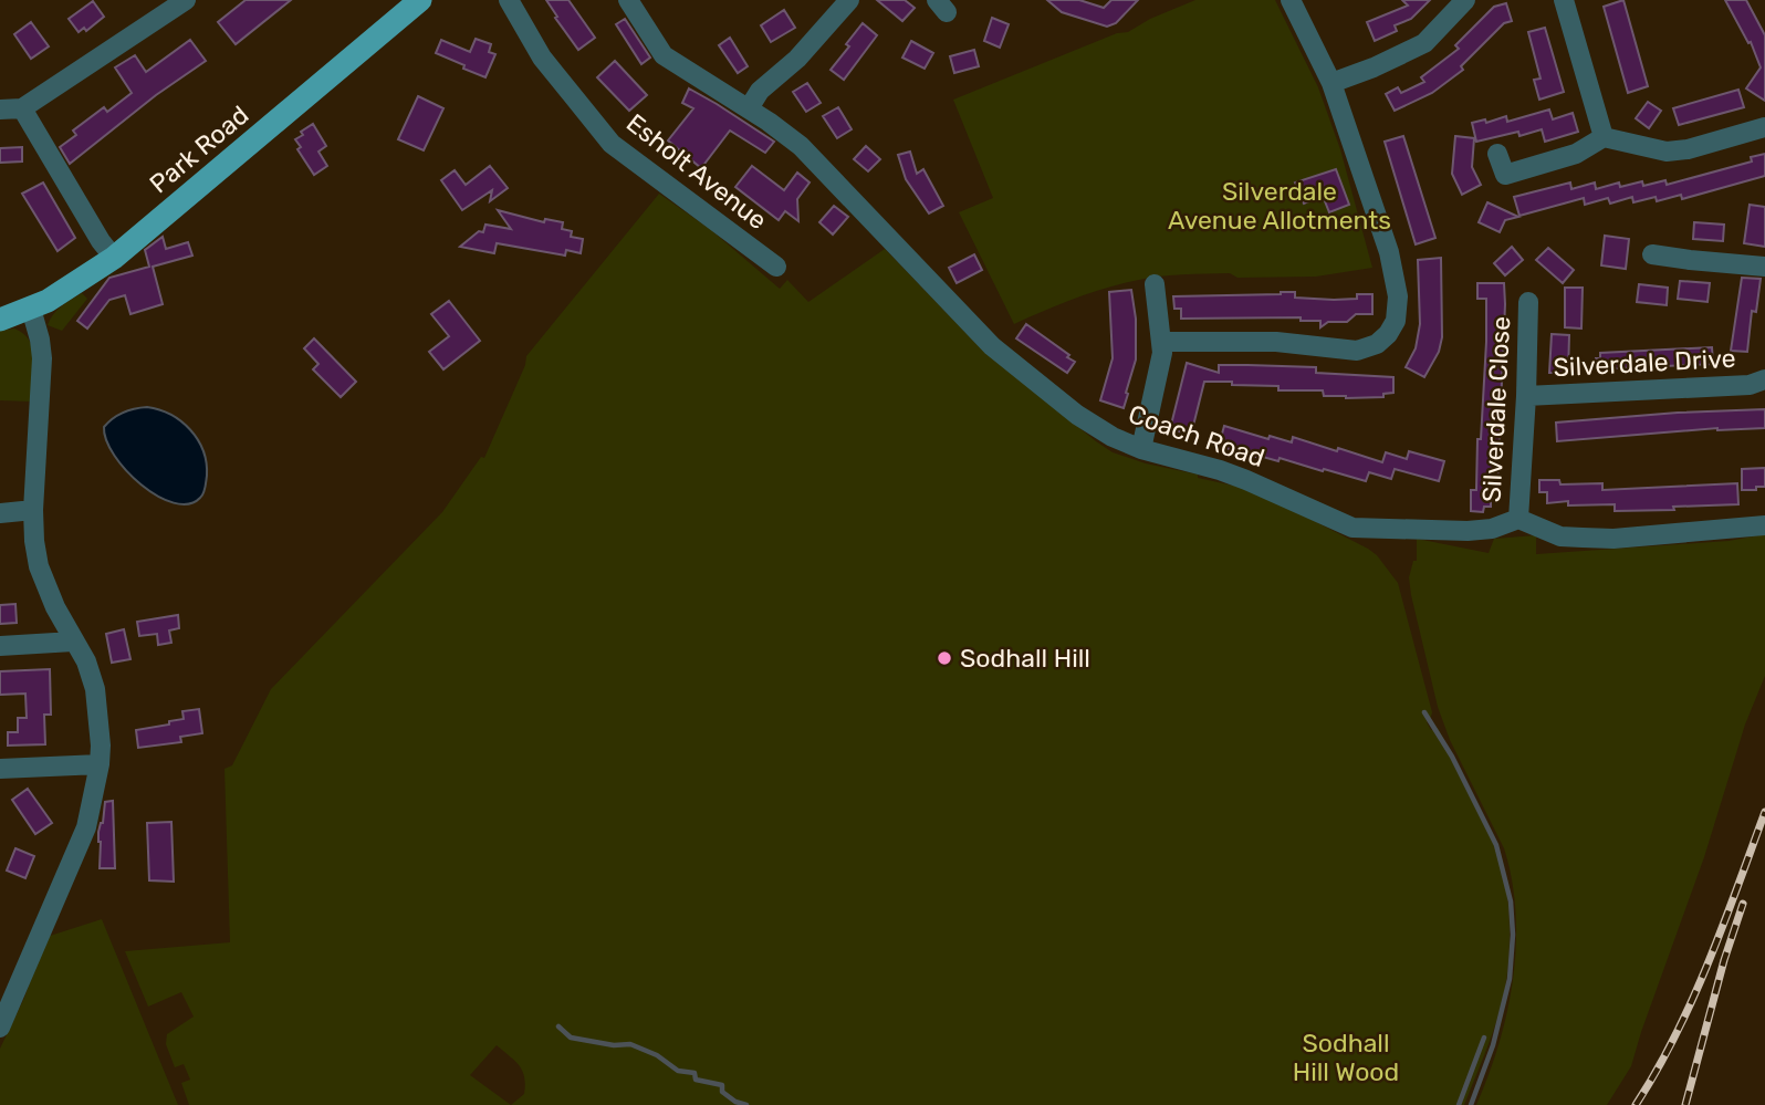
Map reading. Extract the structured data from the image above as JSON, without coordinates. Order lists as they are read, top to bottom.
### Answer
{
  "streets": {
    "main road": ["Park Road"],
    "street": [
      "Esholt Avenue",
      "Silverdale Drive",
      "Silverdale Close",
      "Coach Road"
    ]
  },
  "crossings": [
    ["Silverdale Drive", "Silverdale Close"],
    ["Silverdale Close", "Coach Road"]
  ],
  "parks": ["Silverdale Avenue Allotments", "Sodhall Hill Wood"],
  "places": ["Sodhall Hill"]
}
